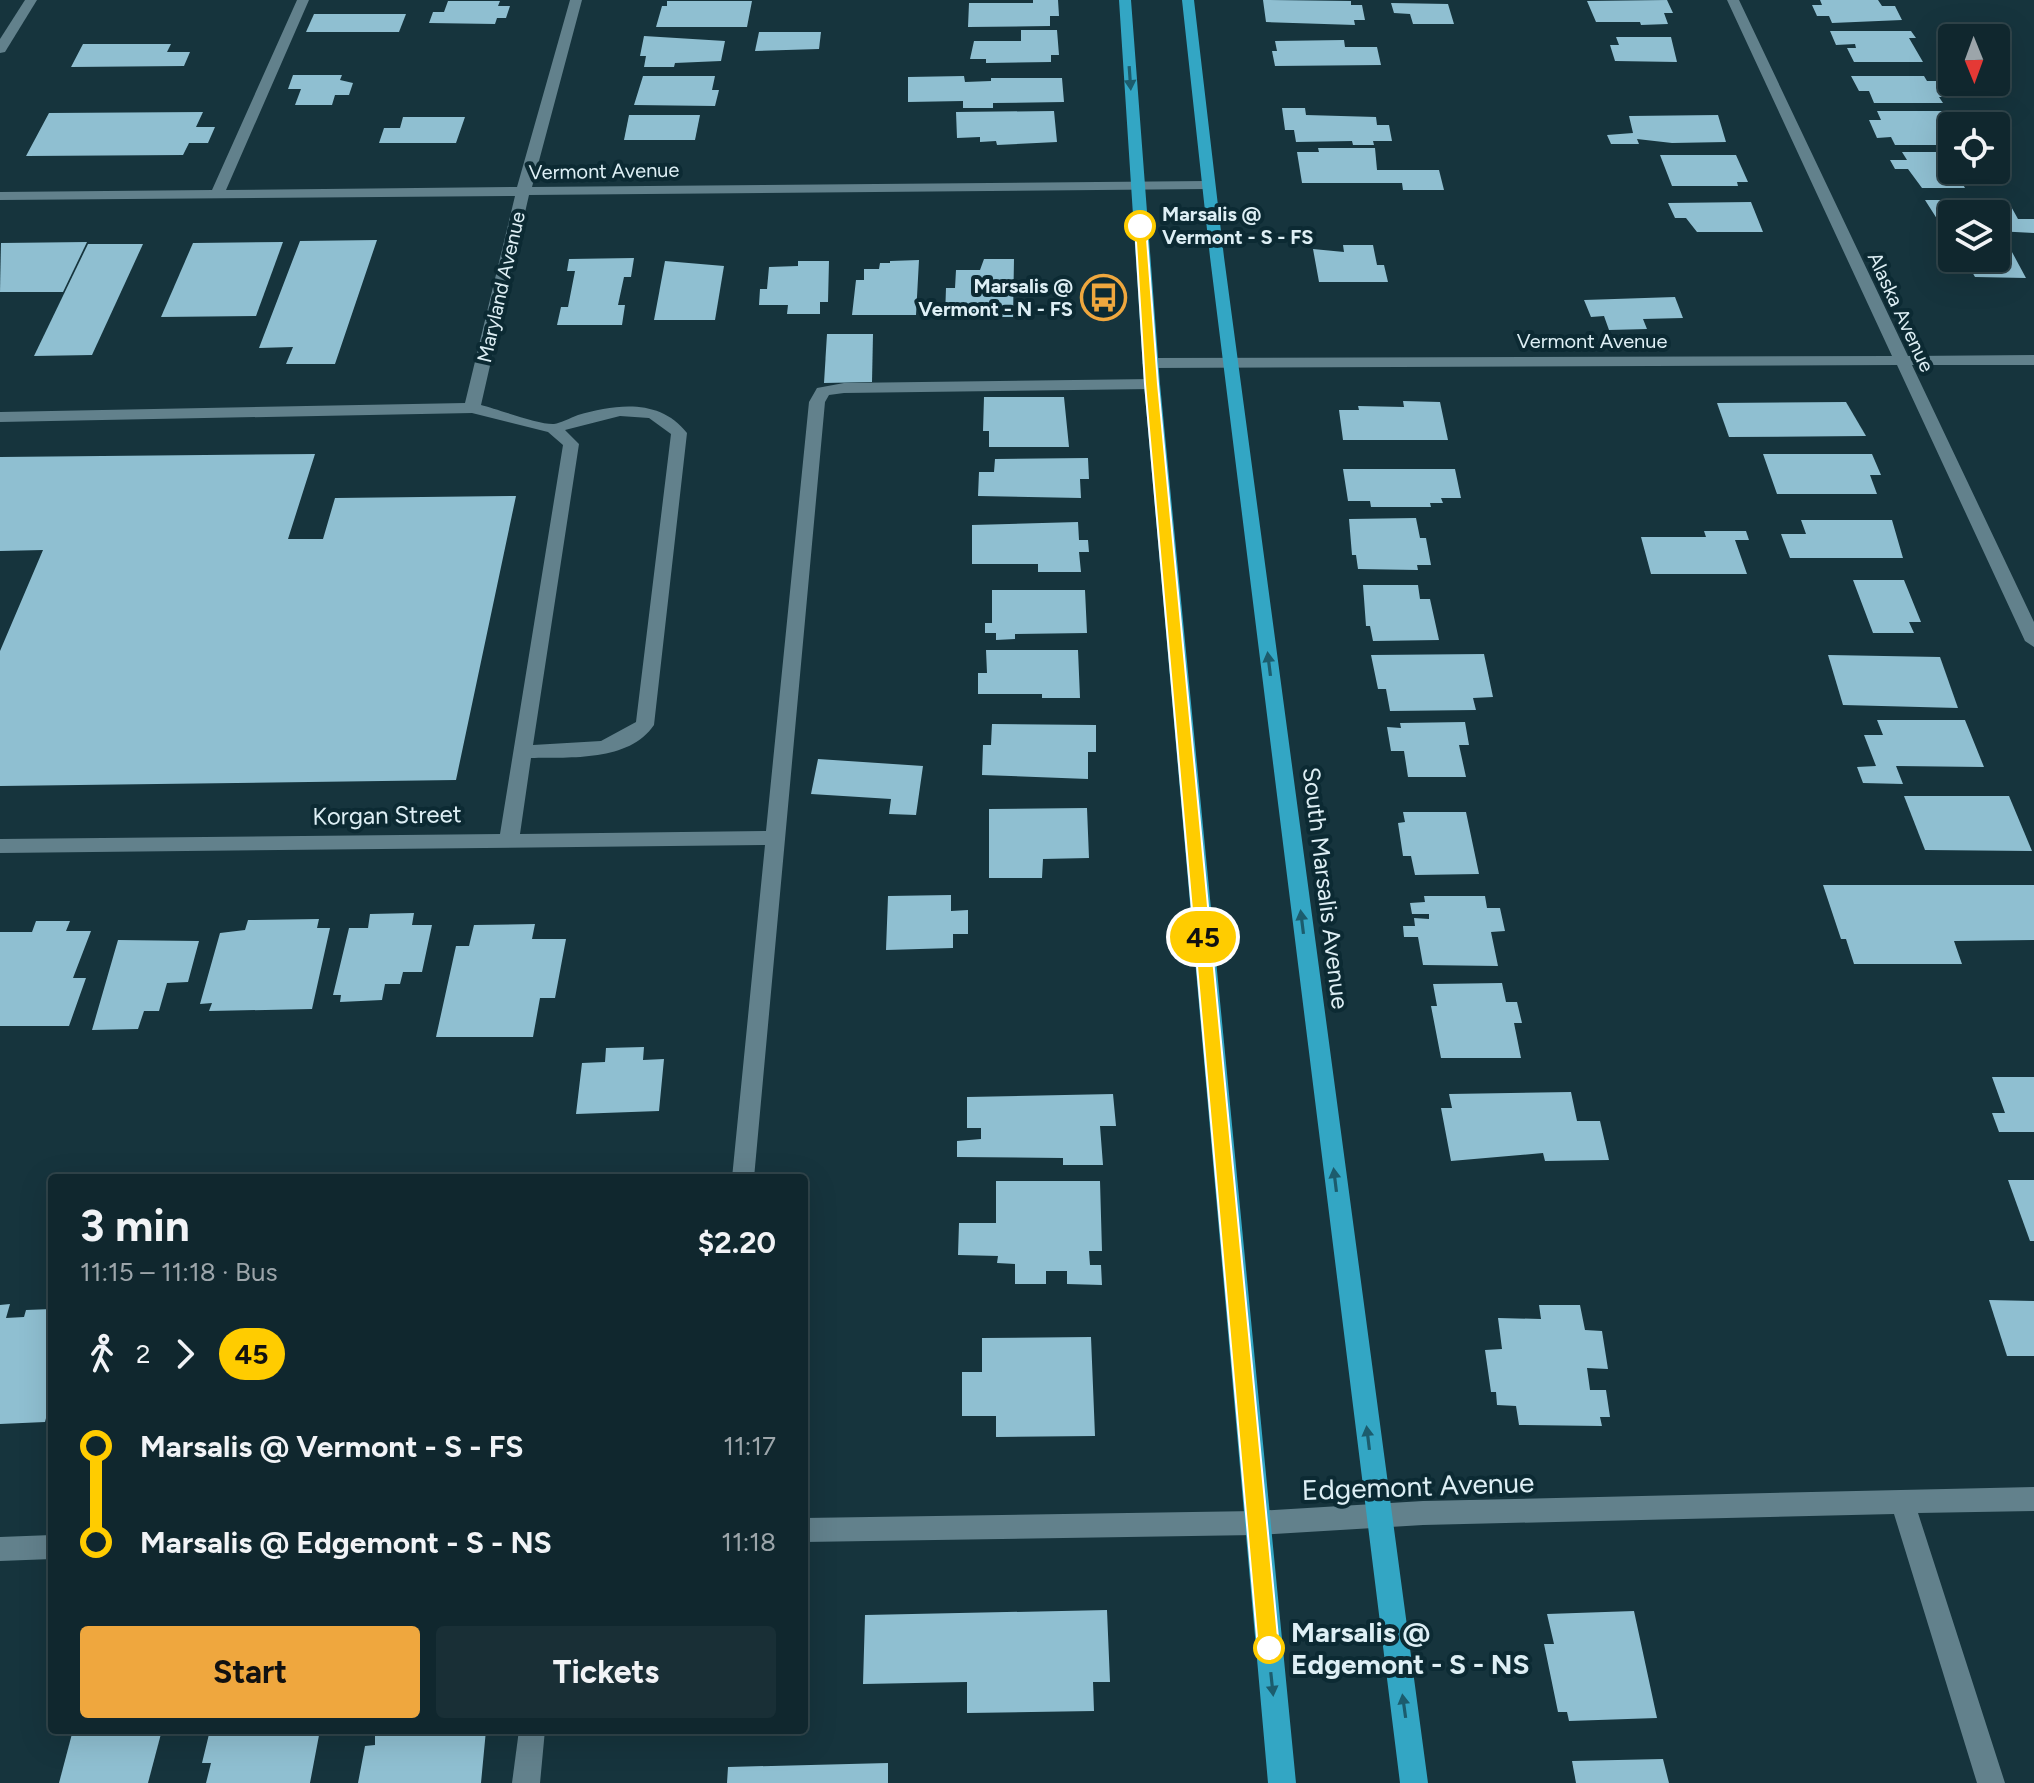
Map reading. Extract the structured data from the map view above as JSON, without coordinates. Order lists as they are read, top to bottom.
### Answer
{
  "streets": {
    "main road": ["South Marsalis Avenue"],
    "street": [
      "Vermont Avenue",
      "Maryland Avenue",
      "Alaska Avenue",
      "Korgan Street",
      "Edgemont Avenue"
    ]
  },
  "crossings": [
    ["Vermont Avenue", "Maryland Avenue"],
    ["Vermont Avenue", "Alaska Avenue"],
    ["Vermont Avenue", "Korgan Street"],
    ["Vermont Avenue", "South Marsalis Avenue"],
    ["South Marsalis Avenue", "Edgemont Avenue"]
  ],
  "places": {
    "other": ["Marsalis @ Vermont - S - FS", "Marsalis @ Edgemont - S - NS"],
    "bus stop": ["Marsalis @ Vermont - N - FS"]
  },
  "lines": ["bus line 45"],
  "north": "bottom",
  "page": {
    "on_map": "45",
    "heading": ["3 min", "11:15 – 11:18 · Bus", "$2.20"],
    "legs": ["2", "45"],
    "list": [
      {
        "name": "Marsalis @ Vermont - S - FS",
        "value": "11:17"
      },
      {
        "name": "Marsalis @ Edgemont - S - NS",
        "value": "11:18"
      }
    ],
    "buttons": ["Start", "Tickets"]
  }
}
